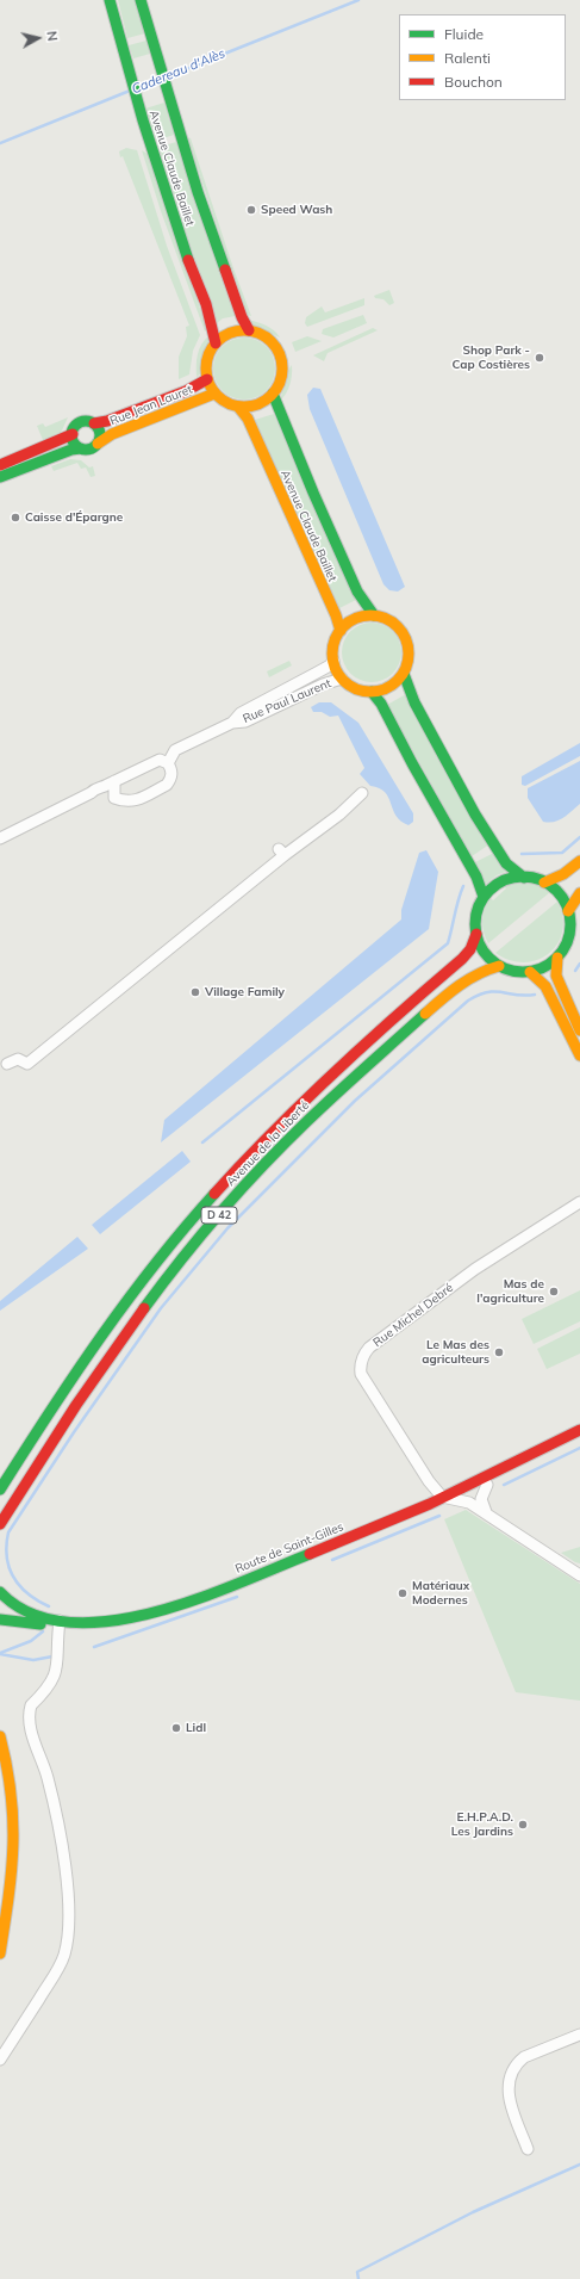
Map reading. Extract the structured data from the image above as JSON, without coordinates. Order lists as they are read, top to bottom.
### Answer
{
  "streets": {
    "main road": [
      "Avenue Claude Baillet",
      "Rue Jean Lauret",
      "Avenue de la Liberté",
      "D 42",
      "Route de Saint-Gilles"
    ],
    "street": ["Rue Paul Laurent", "Rue Michel Debré"]
  },
  "crossings": [
    ["Avenue Claude Baillet", "Rue Jean Lauret"],
    ["Avenue Claude Baillet", "Rue Paul Laurent"],
    ["Rue Michel Debré", "Route de Saint-Gilles"]
  ],
  "water": ["Cadereau d'Alès"],
  "places": [
    "Speed Wash",
    "Shop Park - Cap Costières",
    "Caisse d'Épargne",
    "Village Family",
    "Mas de l'agriculture",
    "Le Mas des agriculteurs",
    "Matériaux Modernes",
    "Lidl",
    "E.H.P.A.D. Les Jardins"
  ],
  "legend": ["Fluide", "Ralenti", "Bouchon"],
  "north": "right"
}
